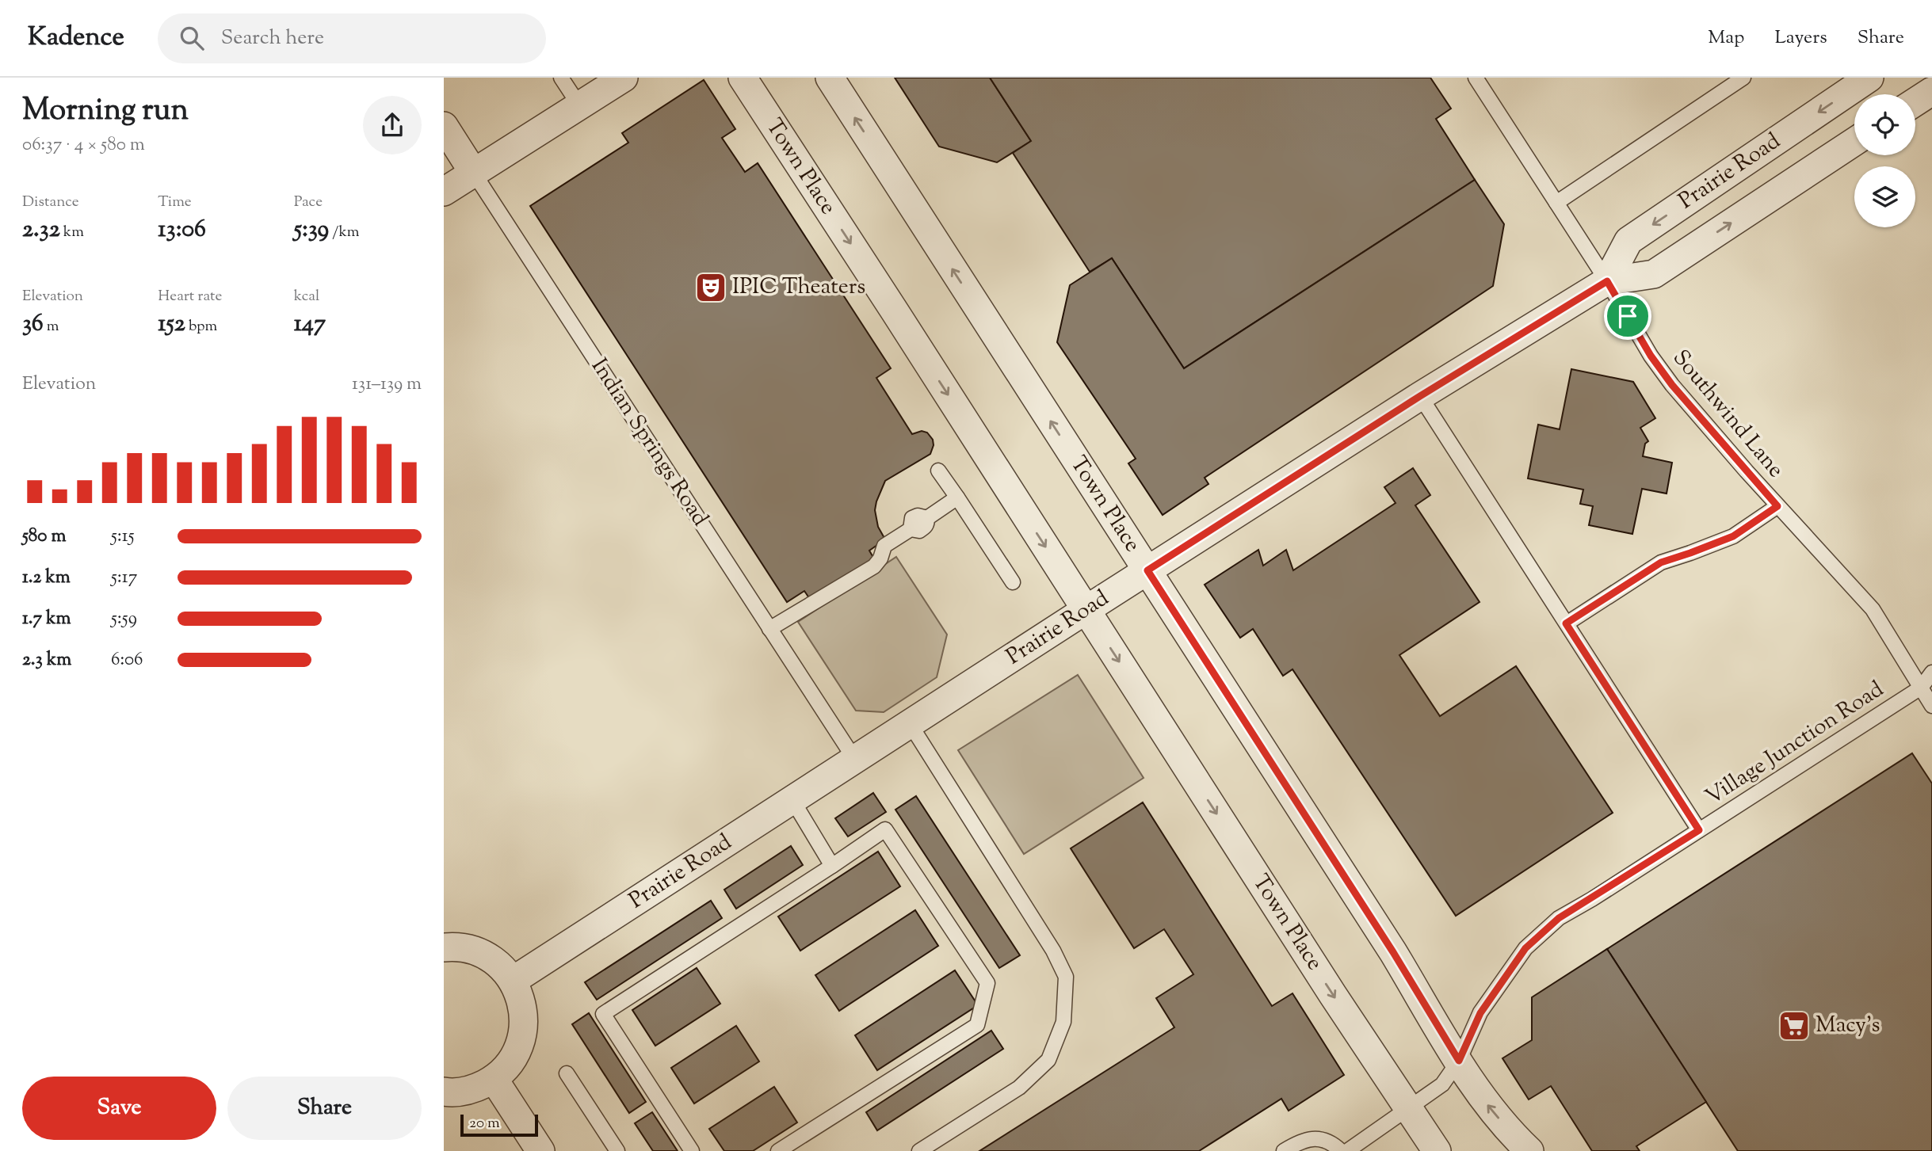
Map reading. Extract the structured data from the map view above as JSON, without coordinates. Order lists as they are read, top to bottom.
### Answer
{
  "streets": {
    "street": ["Town Place", "Prairie Road", "Indian Springs Road"],
    "lane": ["Southwind Lane", "Village Junction Road"]
  },
  "crossings": [
    ["Town Place", "Prairie Road"],
    ["Town Place", "Village Junction Road"],
    ["Prairie Road", "Southwind Lane"],
    ["Prairie Road", "Indian Springs Road"],
    ["Southwind Lane", "Village Junction Road"]
  ],
  "places": {
    "theatre": ["IPIC Theaters"],
    "supermarket": ["Macy's"]
  },
  "scale_bar": "20 m",
  "page": {
    "header": "Kadence",
    "search": "Search here",
    "nav": ["Map", "Layers", "Share"],
    "heading": ["Morning run", "06:37 · 4 × 580 m"],
    "stats": [
      ["Distance", "2.32 km"],
      ["Time", "13:06"],
      ["Pace", "5:39 /km"],
      ["Elevation", "36 m"],
      ["Heart rate", "152 bpm"],
      ["kcal", "147"]
    ],
    "chart": ["Elevation", "131–139 m"],
    "list": [
      {
        "name": "580 m",
        "note": "5:15"
      },
      {
        "name": "1.2 km",
        "note": "5:17"
      },
      {
        "name": "1.7 km",
        "note": "5:59"
      },
      {
        "name": "2.3 km",
        "note": "6:06"
      }
    ],
    "buttons": ["Save", "Share"],
    "scale": "20 m"
  }
}
